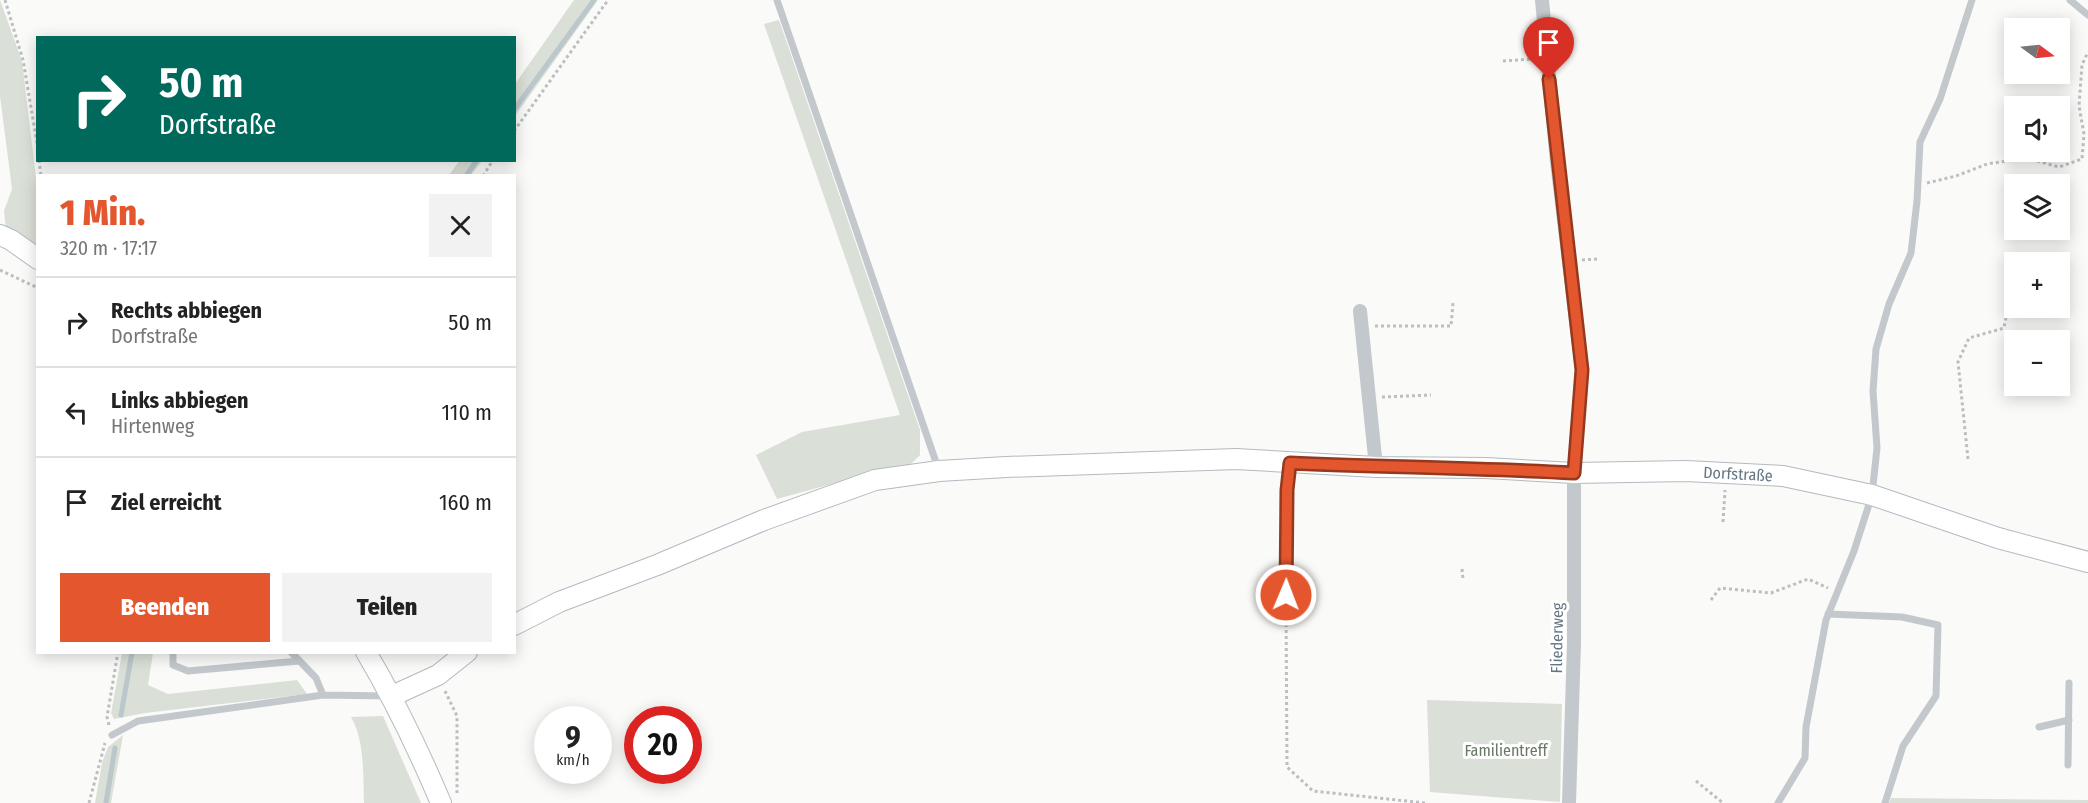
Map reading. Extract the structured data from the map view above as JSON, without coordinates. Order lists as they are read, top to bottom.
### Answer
{
  "streets": {
    "street": ["Dorfstraße", "Fliederweg"]
  },
  "crossings": [
    ["Dorfstraße", "Fliederweg"]
  ],
  "parks": ["Familientreff"],
  "north": "right",
  "page": {
    "map_buttons": ["+", "−"],
    "turn": ["50 m", "Dorfstraße"],
    "heading": ["1 Min.", "320 m · 17:17"],
    "list": [
      {
        "name": "Rechts abbiegen",
        "note": "Dorfstraße",
        "value": "50 m"
      },
      {
        "name": "Links abbiegen",
        "note": "Hirtenweg",
        "value": "110 m"
      },
      {
        "name": "Ziel erreicht",
        "value": "160 m"
      }
    ],
    "buttons": ["Beenden", "Teilen"],
    "speed": "9 km/h",
    "limit": "20"
  }
}
